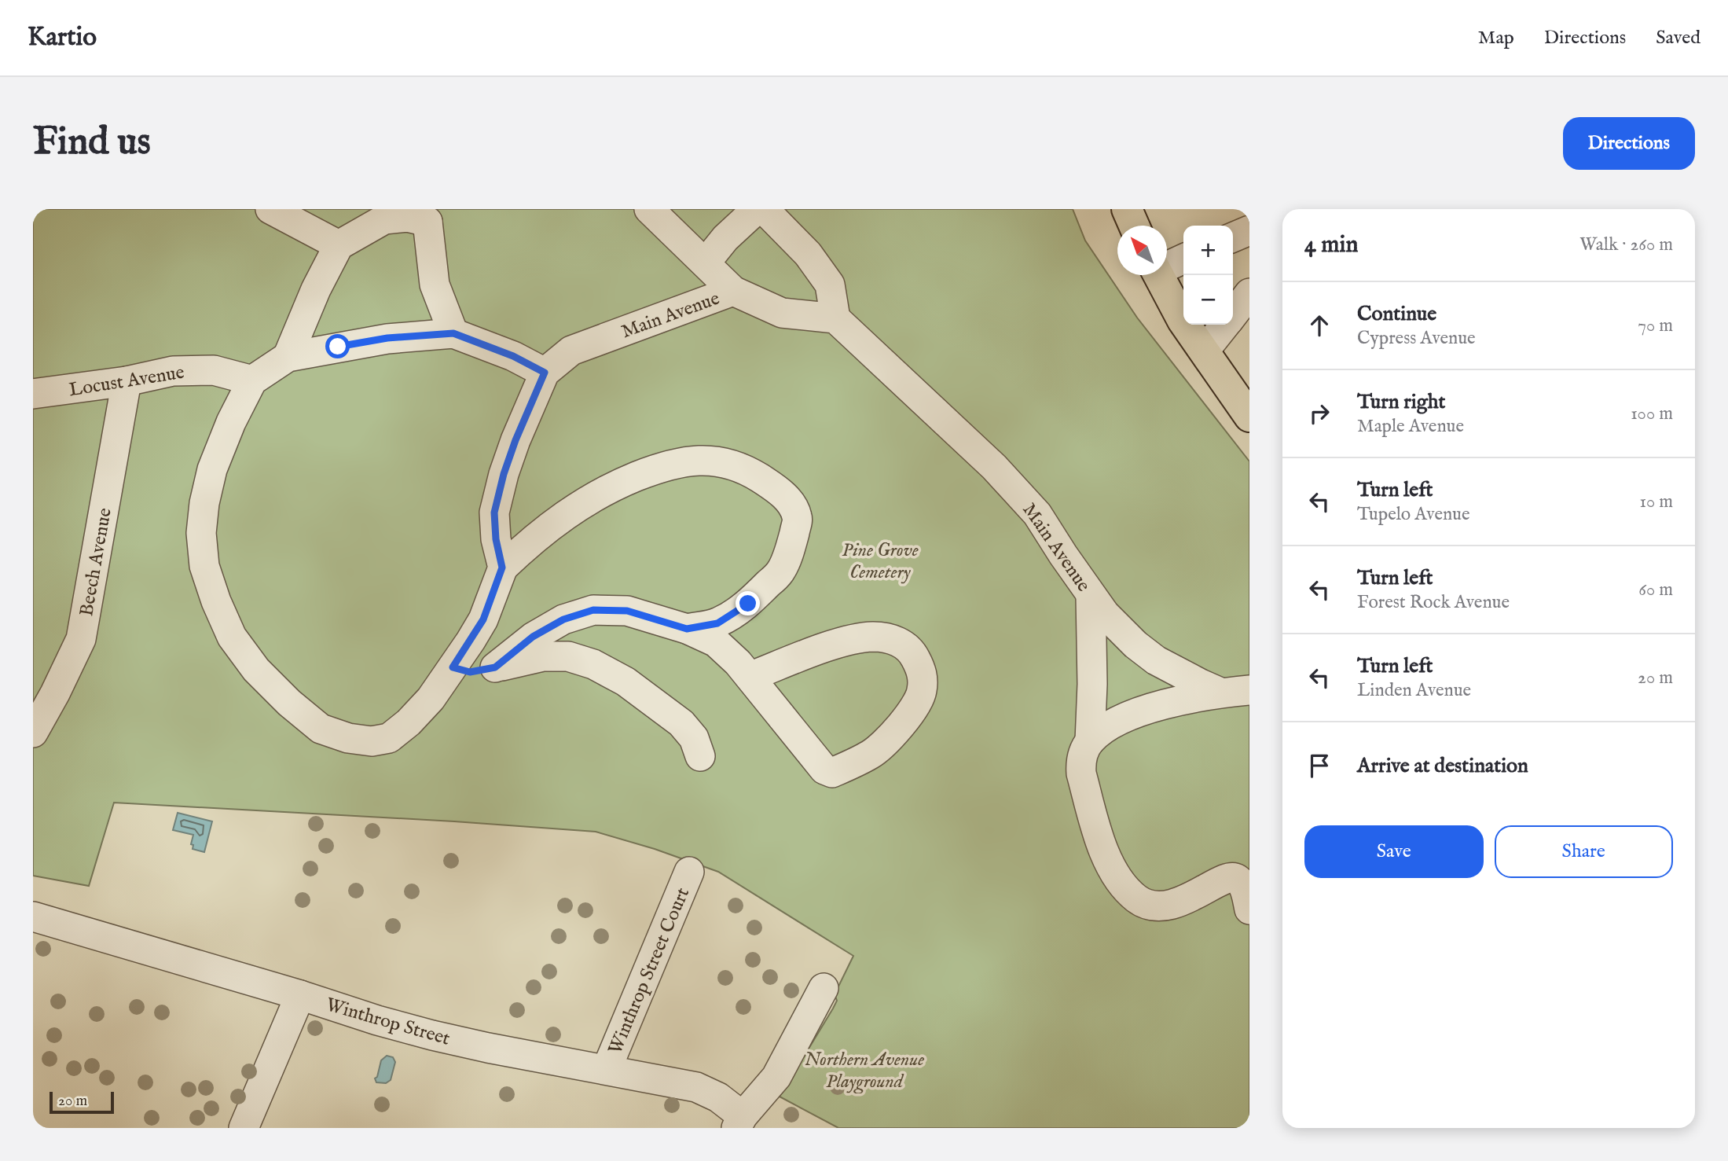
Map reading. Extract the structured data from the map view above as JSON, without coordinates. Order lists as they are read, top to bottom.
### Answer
{
  "streets": {
    "street": [
      "Main Avenue",
      "Locust Avenue",
      "Beech Avenue",
      "Winthrop Street Court",
      "Winthrop Street"
    ]
  },
  "crossings": [
    ["Locust Avenue", "Beech Avenue"],
    ["Winthrop Street Court", "Winthrop Street"]
  ],
  "parks": ["Pine Grove Cemetery", "Northern Avenue Playground"],
  "scale_bar": "20 m",
  "north": "top left",
  "page": {
    "header": "Kartio",
    "nav": ["Map", "Directions", "Saved"],
    "buttons": [
      "Directions",
      ["Save", "Share"]
    ],
    "title": "Find us",
    "heading": ["4 min", "Walk · 260 m"],
    "map_buttons": ["+", "−"],
    "list": [
      ["Continue", "Cypress Avenue", "70 m"],
      ["Turn right", "Maple Avenue", "100 m"],
      ["Turn left", "Tupelo Avenue", "10 m"],
      ["Turn left", "Forest Rock Avenue", "60 m"],
      ["Turn left", "Linden Avenue", "20 m"],
      "Arrive at destination"
    ],
    "scale": "20 m"
  }
}
